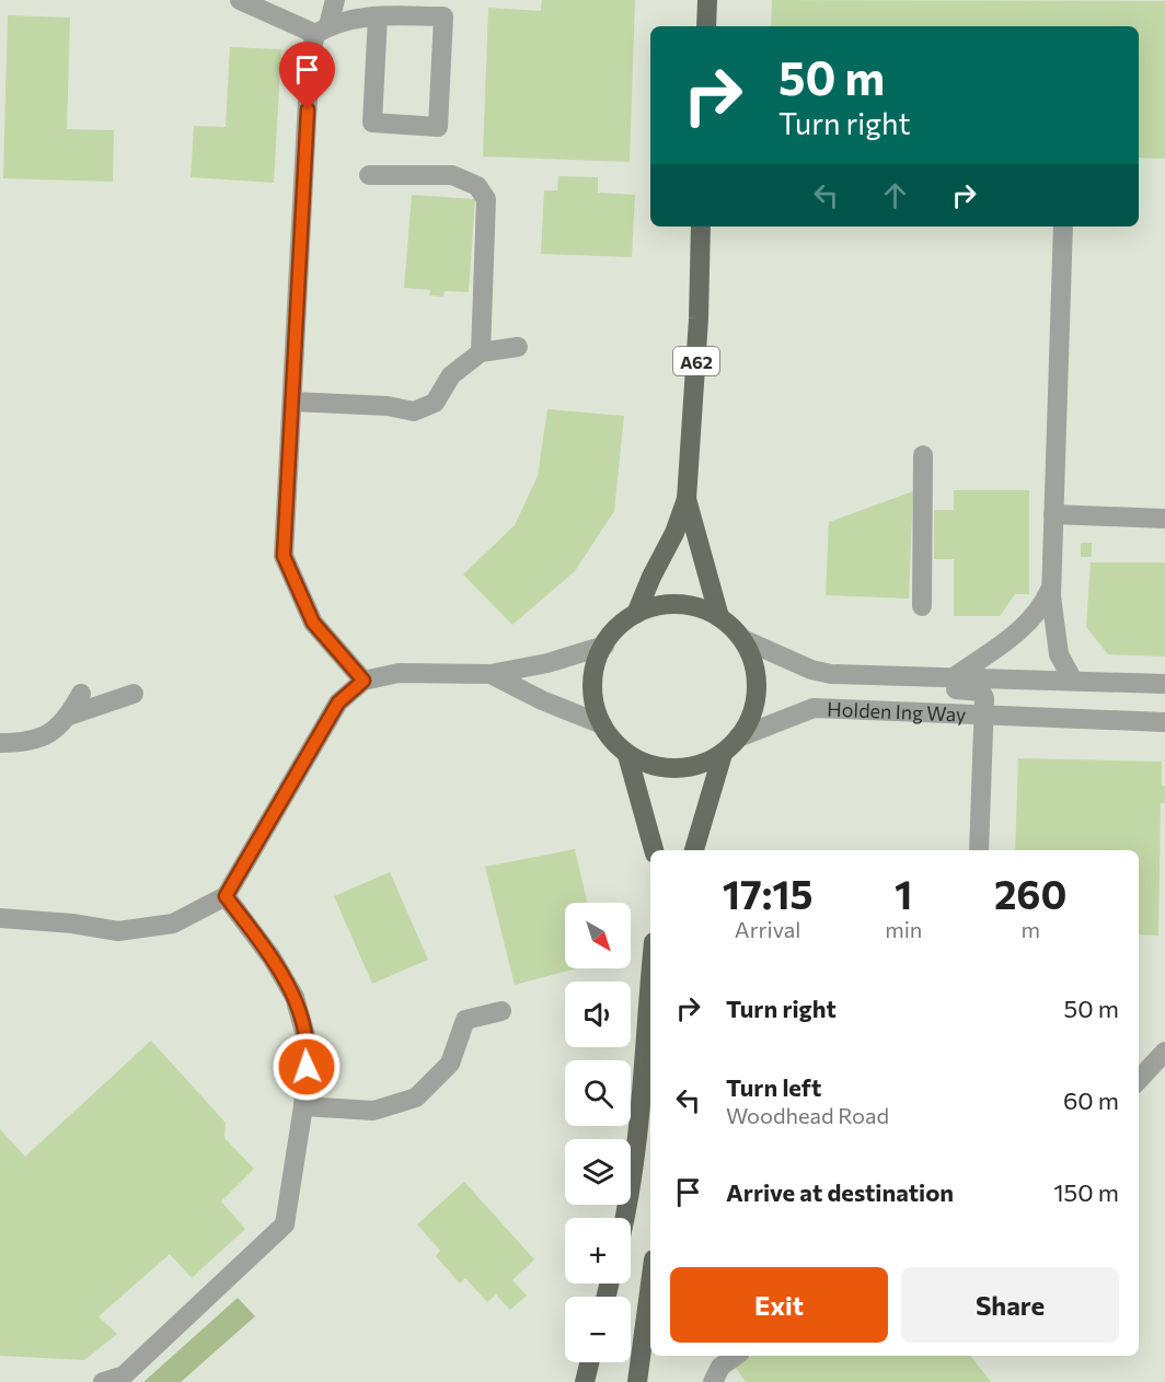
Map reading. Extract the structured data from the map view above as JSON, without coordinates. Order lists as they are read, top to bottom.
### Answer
{
  "streets": {
    "main road": ["A62"],
    "street": ["Holden Ing Way"]
  },
  "crossings": [
    ["A62", "Holden Ing Way"]
  ],
  "north": "bottom right",
  "page": {
    "turn": ["50 m", "Turn right"],
    "eta": [
      "17:15",
      "Arrival",
      "1",
      "min",
      "260",
      "m"
    ],
    "map_buttons": ["+", "−"],
    "list": [
      {
        "name": "Turn right",
        "value": "50 m"
      },
      {
        "name": "Turn left",
        "note": "Woodhead Road",
        "value": "60 m"
      },
      {
        "name": "Arrive at destination",
        "value": "150 m"
      }
    ],
    "buttons": ["Exit", "Share"]
  }
}
